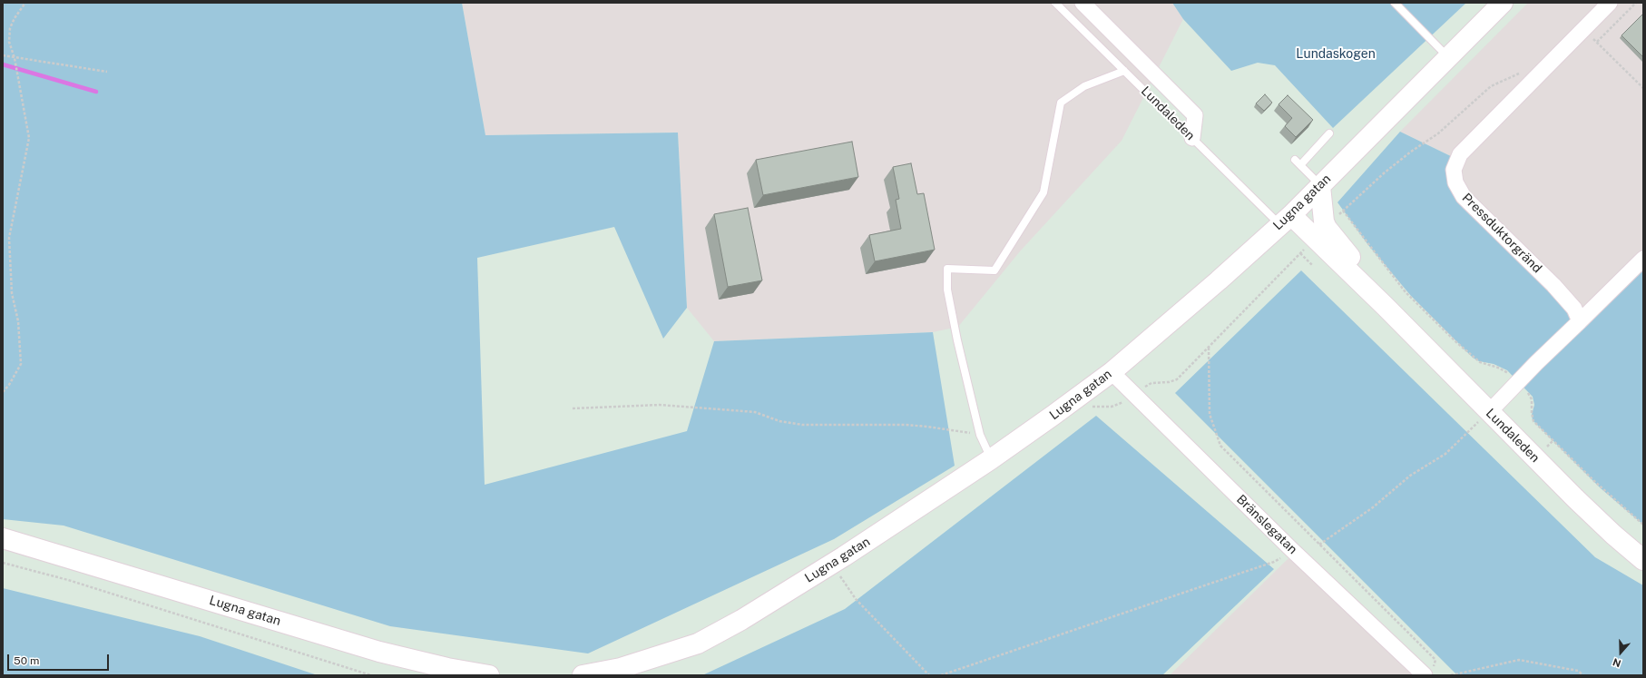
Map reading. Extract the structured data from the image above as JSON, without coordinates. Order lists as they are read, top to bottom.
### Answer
{
  "streets": {
    "main road": ["Lundaleden", "Lugna gatan"],
    "street": ["Pressduktorgränd", "Bränslegatan"]
  },
  "crossings": [
    ["Lundaleden", "Lugna gatan"],
    ["Lugna gatan", "Bränslegatan"]
  ],
  "parks": ["Lundaskogen"],
  "scale_bar": "50 m",
  "north": "bottom"
}
